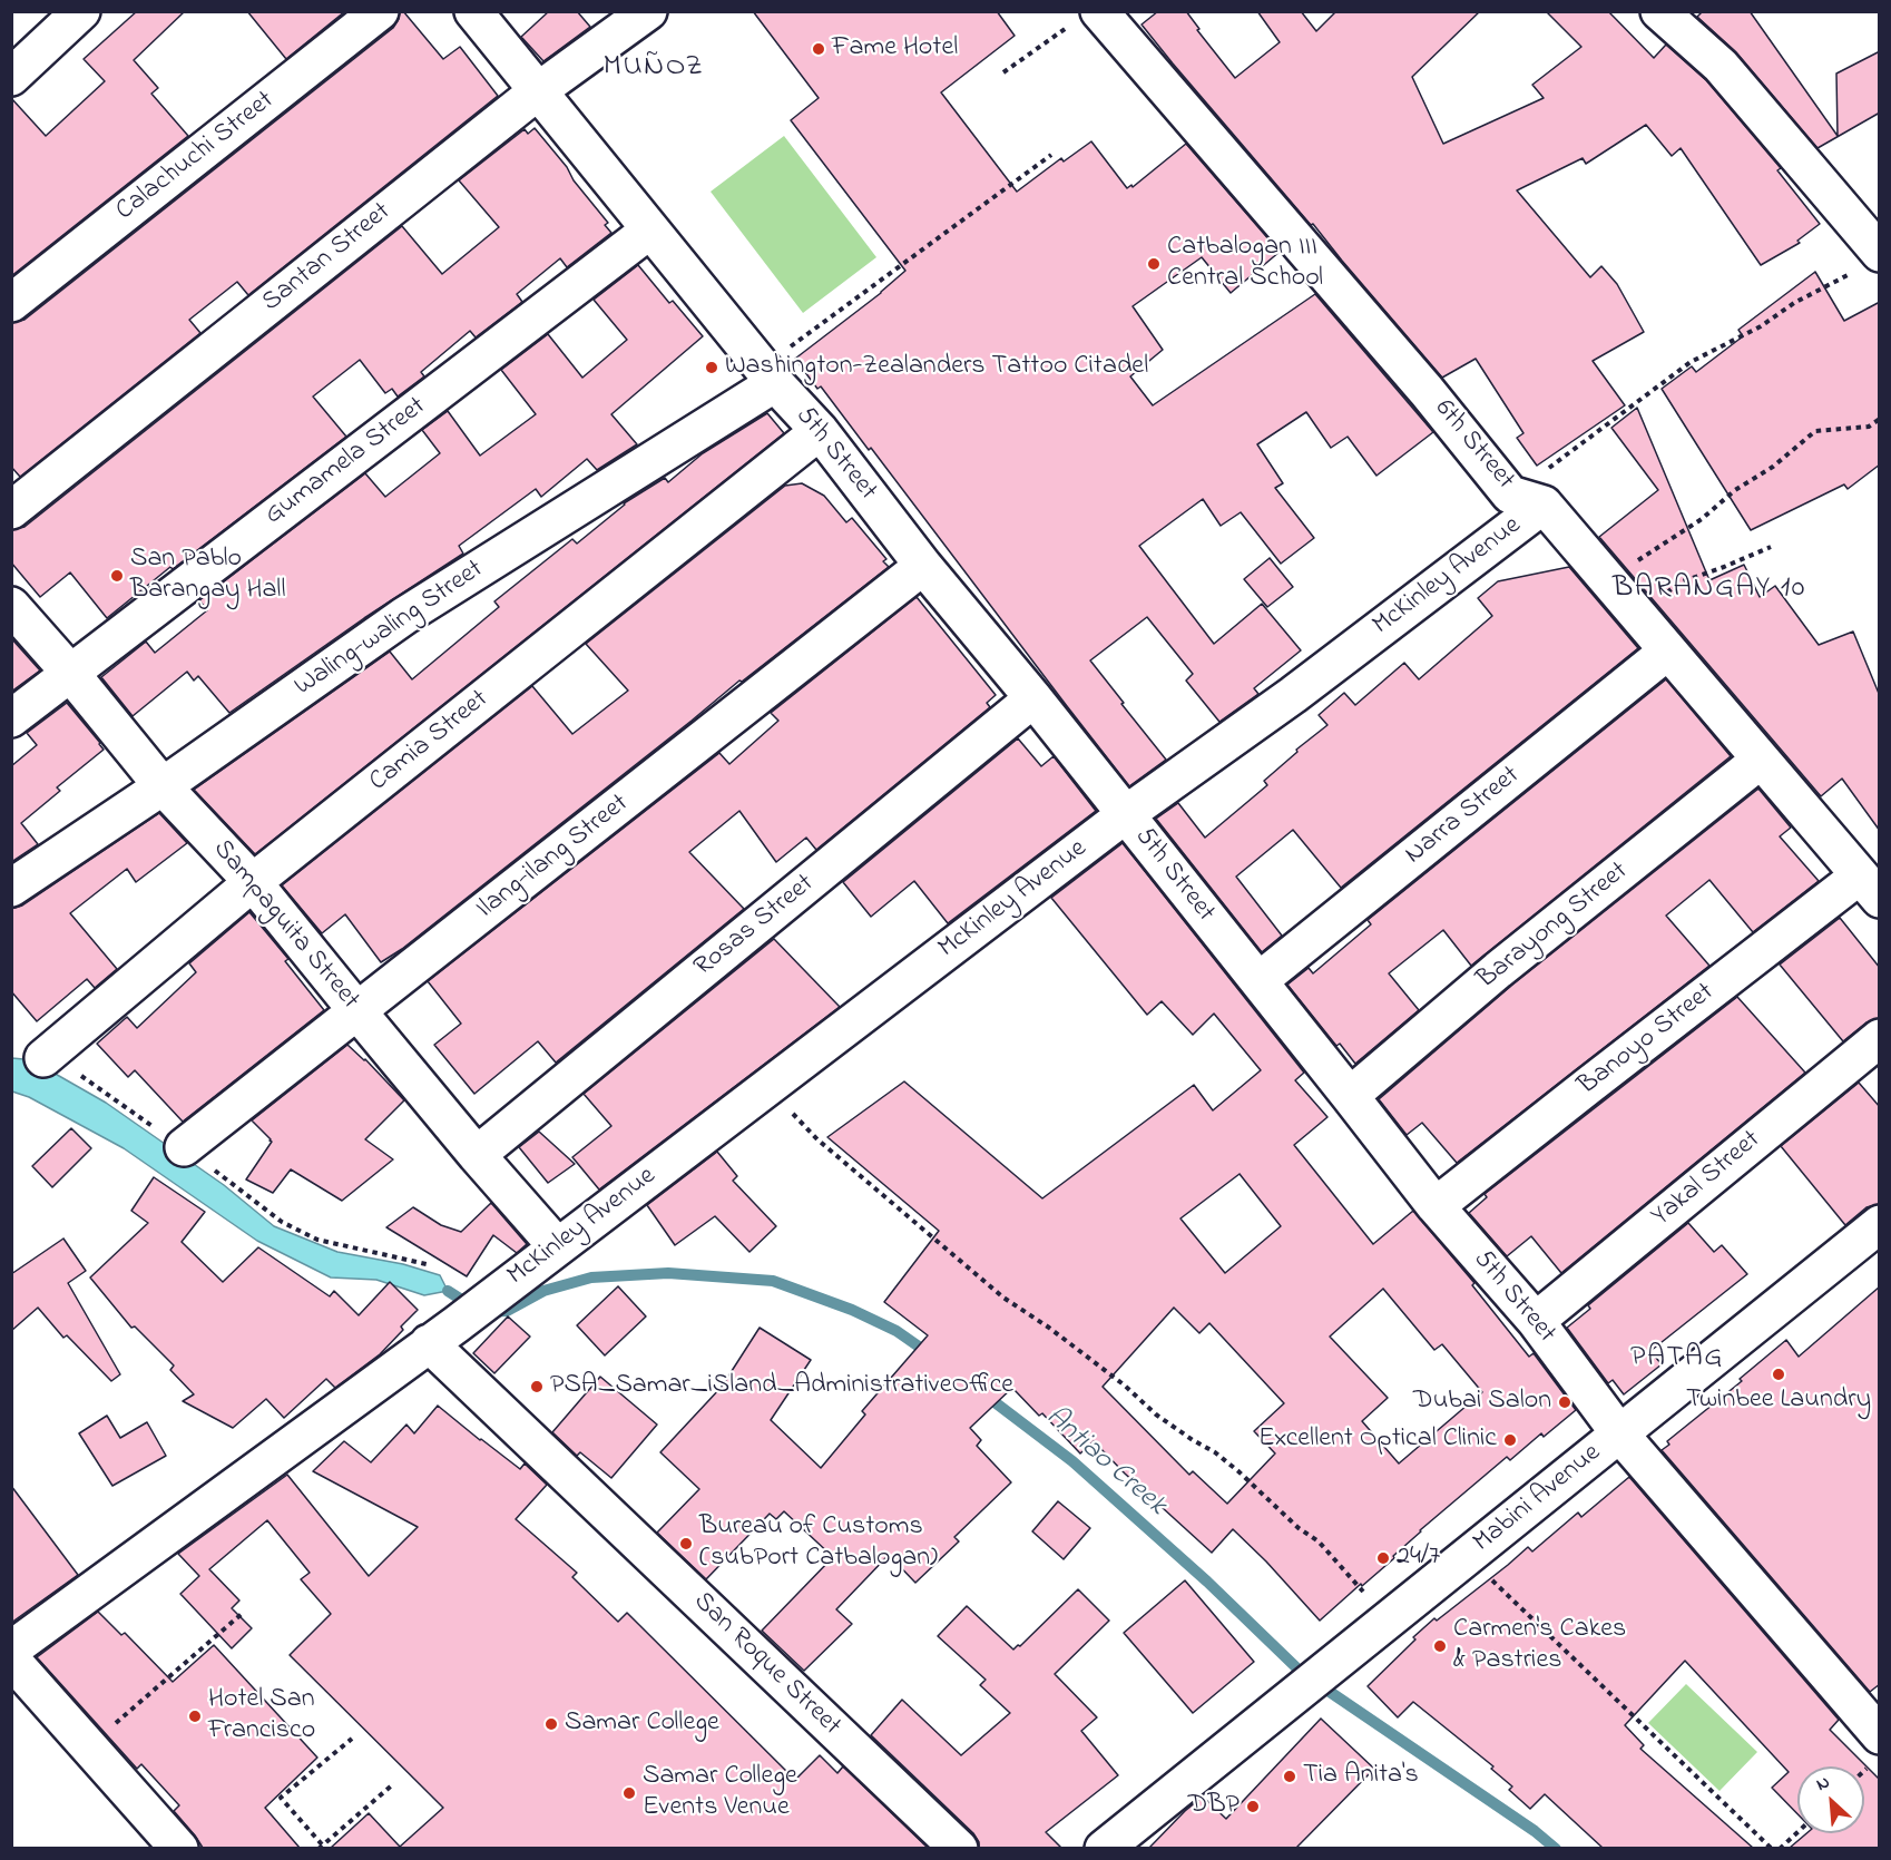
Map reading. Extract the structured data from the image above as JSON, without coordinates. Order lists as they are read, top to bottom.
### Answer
{
  "streets": {
    "street": [
      "Calachuchi Street",
      "Santan Street",
      "6th Street",
      "5th Street",
      "Gumamela Street",
      "McKinley Avenue",
      "Waling-waling Street",
      "Camia Street",
      "Narra Street",
      "Ilang-ilang Street",
      "Sampaguita Street",
      "Rosas Street",
      "Barayong Street",
      "Banoyo Street",
      "Yakal Street",
      "Mabini Avenue",
      "San Roque Street"
    ]
  },
  "crossings": [
    ["Santan Street", "5th Street"],
    ["6th Street", "McKinley Avenue"],
    ["6th Street", "Narra Street"],
    ["6th Street", "Barayong Street"],
    ["6th Street", "Banoyo Street"],
    ["5th Street", "Gumamela Street"],
    ["5th Street", "McKinley Avenue"],
    ["5th Street", "Waling-waling Street"],
    ["5th Street", "Camia Street"],
    ["5th Street", "Narra Street"],
    ["5th Street", "Ilang-ilang Street"],
    ["5th Street", "Rosas Street"],
    ["5th Street", "Barayong Street"],
    ["5th Street", "Banoyo Street"],
    ["5th Street", "Yakal Street"],
    ["5th Street", "Mabini Avenue"],
    ["Gumamela Street", "Sampaguita Street"],
    ["McKinley Avenue", "Sampaguita Street"],
    ["McKinley Avenue", "San Roque Street"],
    ["Waling-waling Street", "Sampaguita Street"],
    ["Camia Street", "Sampaguita Street"],
    ["Ilang-ilang Street", "Sampaguita Street"],
    ["Sampaguita Street", "Rosas Street"]
  ],
  "districts": ["MUÑOZ", "BARANGAY 10", "PATAG"],
  "water": ["Antiao Creek"],
  "places": [
    "Fame Hotel",
    "Catbalogan III Central School",
    "Washington-Zealanders Tattoo Citadel",
    "San Pablo Barangay Hall",
    "Twinbee Laundry",
    "PSA_Samar_iSland_AdministrativeOffice",
    "Dubai Salon",
    "Excellent Optical Clinic",
    "Bureau of Customs (subPort Catbalogan)",
    "24/7",
    "Carmen's Cakes & Pastries",
    "Hotel San Francisco",
    "Samar College",
    "Tia Anita's",
    "Samar College Events Venue",
    "DBP"
  ],
  "north": "top left"
}
